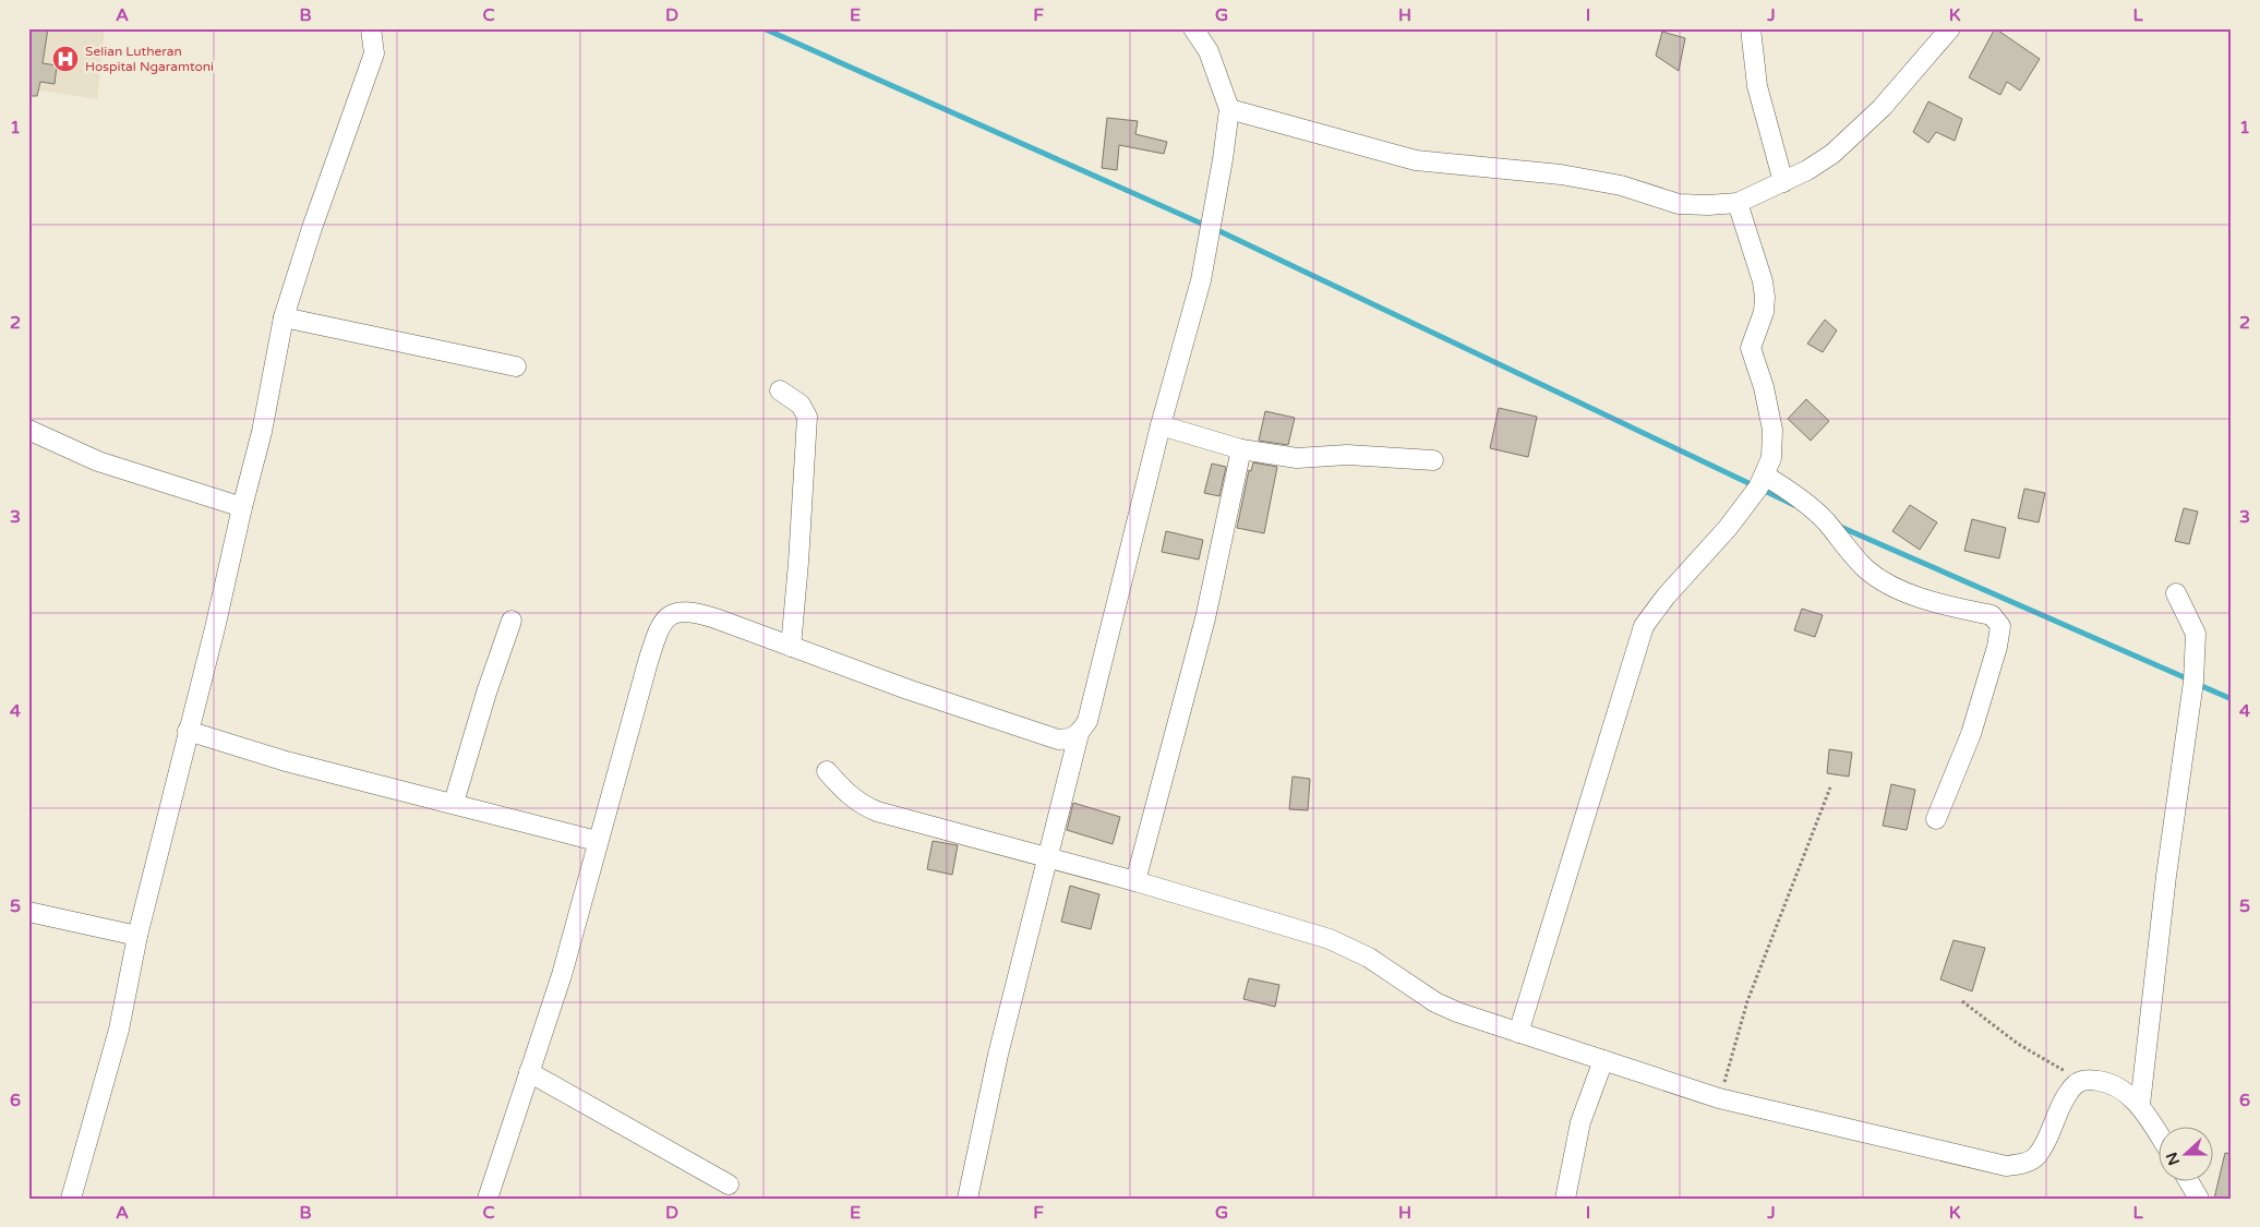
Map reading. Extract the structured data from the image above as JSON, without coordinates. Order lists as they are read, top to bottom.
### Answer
{
  "places": {
    "hospital": ["Selian Lutheran Hospital Ngaramtoni"]
  },
  "north": "left",
  "grid": {
    "columns": [
      "A",
      "B",
      "C",
      "D",
      "E",
      "F",
      "G",
      "H",
      "I",
      "J",
      "K",
      "L"
    ],
    "rows": [
      "1",
      "2",
      "3",
      "4",
      "5",
      "6"
    ]
  }
}
